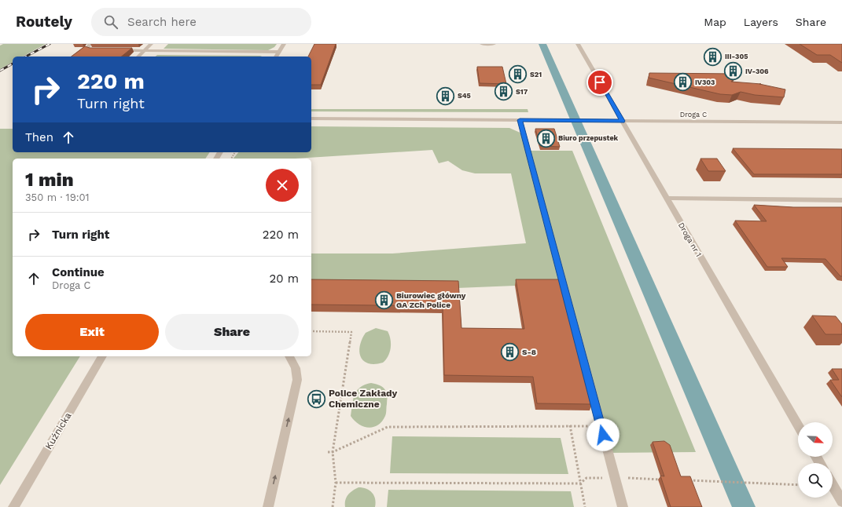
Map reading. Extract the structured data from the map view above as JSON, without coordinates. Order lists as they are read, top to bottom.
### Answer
{
  "streets": {
    "street": ["Droga C", "Droga nr 1", "Kuźnicka"]
  },
  "crossings": [
    ["Droga C", "Droga nr 1"]
  ],
  "places": {
    "building": [
      "III-305",
      "IV-306",
      "S21",
      "IV303",
      "S17",
      "S45",
      "Biuro przepustek",
      "Biurowiec główny GA ZCh Police",
      "S-8"
    ],
    "bus stop": ["Police Zakłady Chemiczne"]
  },
  "north": "bottom right",
  "page": {
    "header": "Routely",
    "search": "Search here",
    "nav": ["Map", "Layers", "Share"],
    "turn": ["220 m", "Turn right"],
    "then": "Then",
    "heading": ["1 min", "350 m · 19:01"],
    "list": [
      {
        "name": "Turn right",
        "value": "220 m"
      },
      {
        "name": "Continue",
        "note": "Droga C",
        "value": "20 m"
      }
    ],
    "buttons": ["Exit", "Share"]
  }
}
